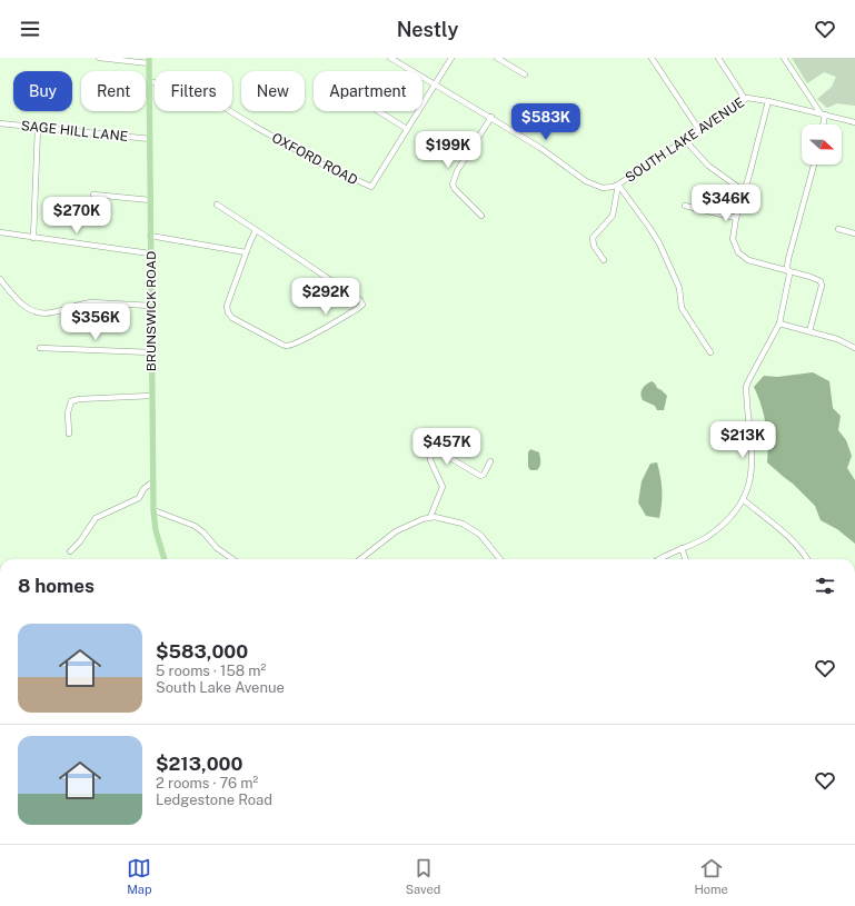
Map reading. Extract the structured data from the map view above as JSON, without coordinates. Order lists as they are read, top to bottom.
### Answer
{
  "streets": {
    "main road": ["BRUNSWICK ROAD"],
    "street": ["SAGE HILL LANE", "SOUTH LAKE AVENUE", "OXFORD ROAD"]
  },
  "crossings": [
    ["SAGE HILL LANE", "BRUNSWICK ROAD"],
    ["SOUTH LAKE AVENUE", "OXFORD ROAD"],
    ["OXFORD ROAD", "BRUNSWICK ROAD"]
  ],
  "north": "right",
  "page": {
    "header": "Nestly",
    "chip": [
      "Buy",
      "Rent",
      "Filters",
      "New",
      "Apartment"
    ],
    "price": [
      "$583K",
      "$199K",
      "$346K",
      "$270K",
      "$292K",
      "$356K",
      "$213K",
      "$457K"
    ],
    "heading": "8 homes",
    "list": [
      {
        "name": "$583,000",
        "note": "5 rooms · 158 m² · South Lake Avenue"
      },
      {
        "name": "$213,000",
        "note": "2 rooms · 76 m² · Ledgestone Road"
      }
    ],
    "tabs": ["Map", "Saved", "Home"]
  }
}
